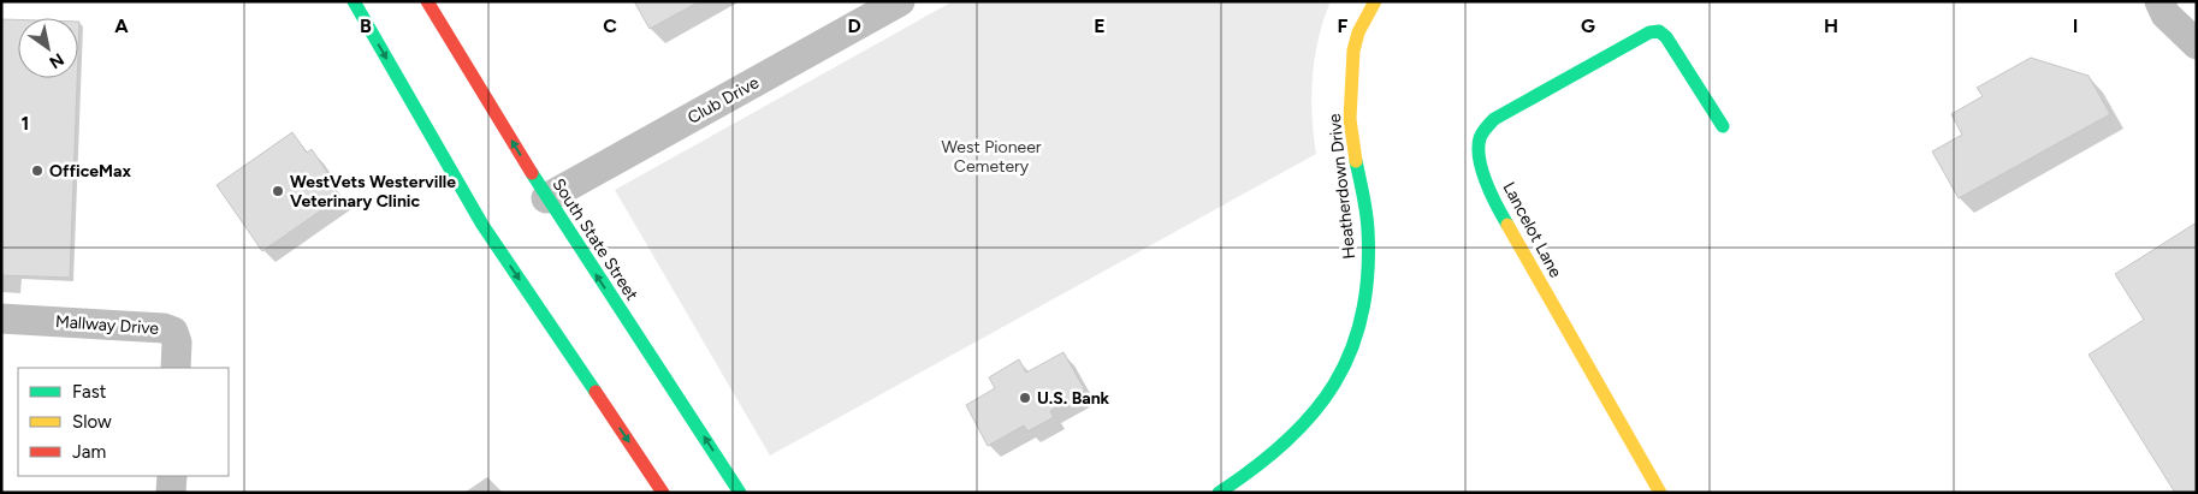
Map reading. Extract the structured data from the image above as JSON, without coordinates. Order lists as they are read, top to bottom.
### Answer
{
  "streets": {
    "street": [
      "Club Drive",
      "Heatherdown Drive",
      "Lancelot Lane",
      "South State Street",
      "Mallway Drive"
    ]
  },
  "crossings": [
    ["Club Drive", "South State Street"]
  ],
  "parks": ["West Pioneer Cemetery"],
  "places": ["OfficeMax", "WestVets Westerville Veterinary Clinic", "U.S. Bank"],
  "legend": ["Fast", "Slow", "Jam"],
  "north": "bottom right",
  "grid": {
    "columns": [
      "A",
      "B",
      "C",
      "D",
      "E",
      "F",
      "G",
      "H",
      "I"
    ],
    "rows": ["1"]
  }
}
